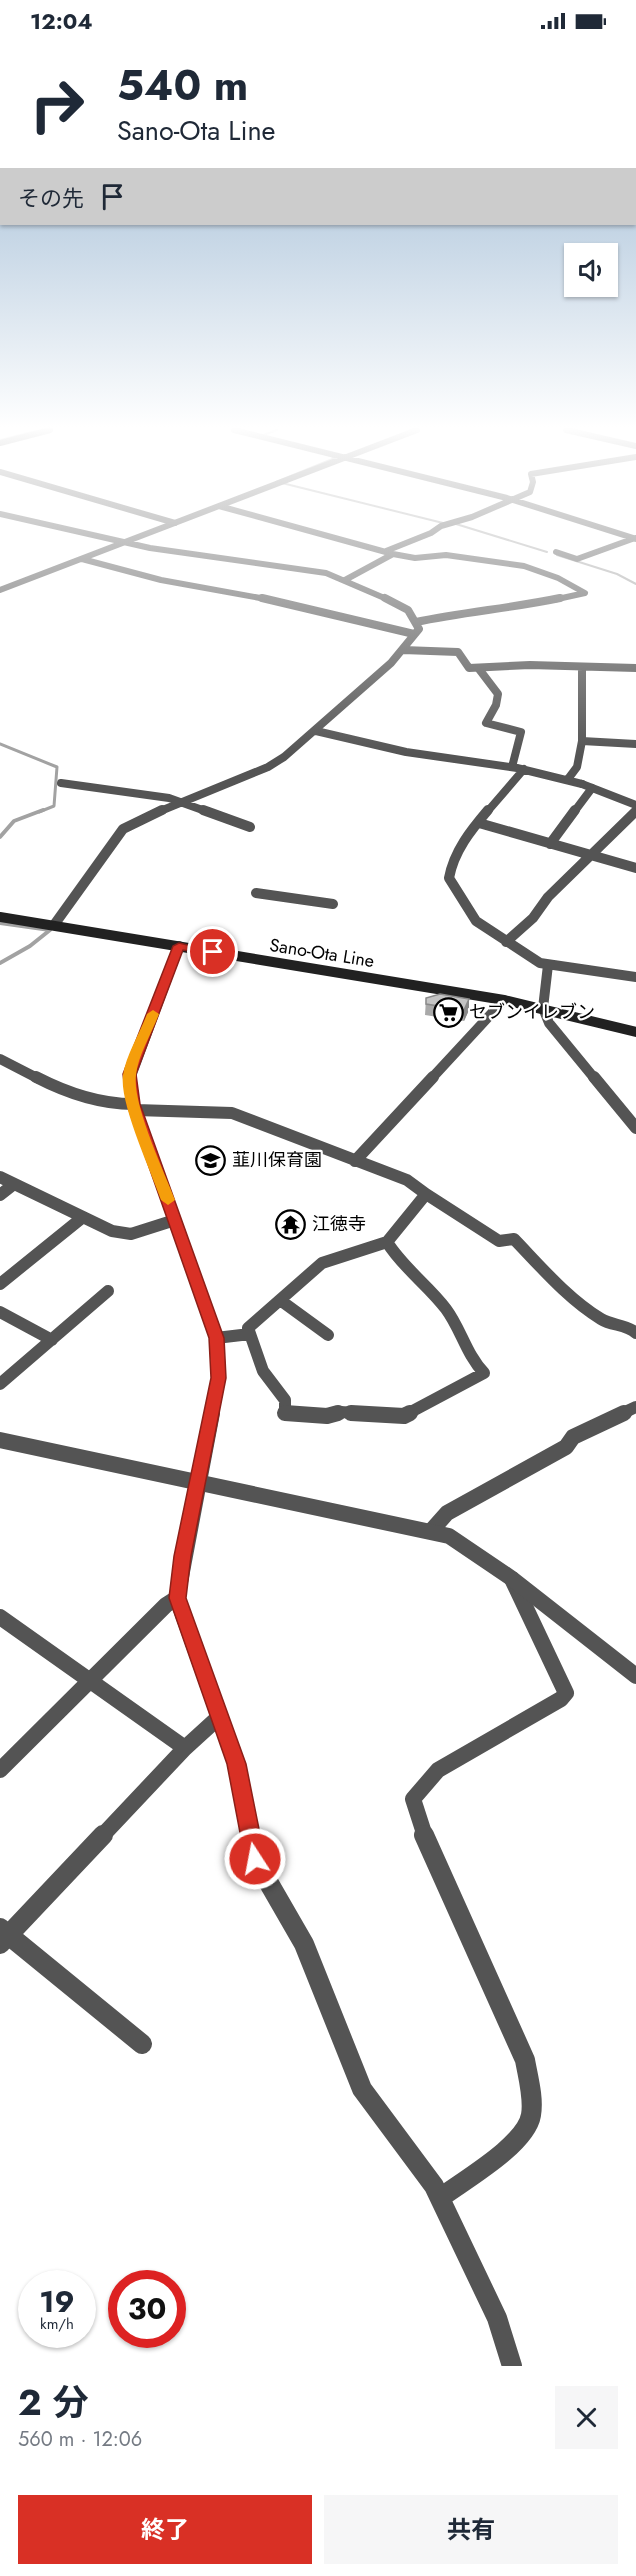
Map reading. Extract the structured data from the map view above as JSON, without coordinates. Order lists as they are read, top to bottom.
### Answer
{
  "streets": {
    "main road": ["Sano-Ota Line"]
  },
  "places": {
    "supermarket": ["セブンイレブン"],
    "school or university": ["韮川保育園"],
    "temple": ["江徳寺"]
  },
  "page": {
    "status": "12:04",
    "turn": ["540 m", "Sano-Ota Line"],
    "then": "その先",
    "speed": "19 km/h",
    "limit": "30",
    "heading": ["2 分", "560 m · 12:06"],
    "buttons": ["終了", "共有"]
  }
}
